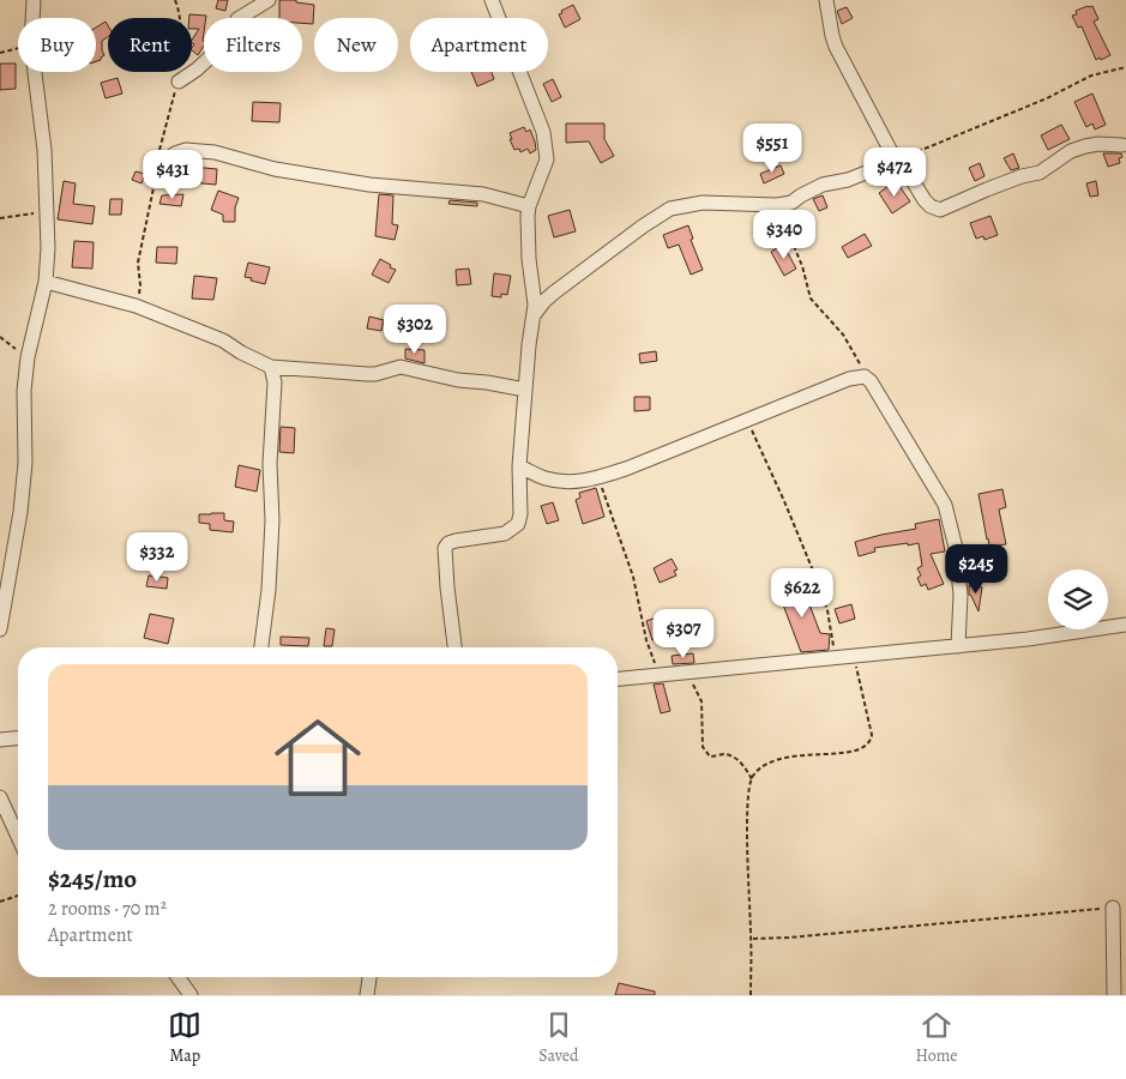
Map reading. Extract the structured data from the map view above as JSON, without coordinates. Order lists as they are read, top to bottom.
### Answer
{
  "page": {
    "chip": [
      "Buy",
      "Rent",
      "Filters",
      "New",
      "Apartment"
    ],
    "price": [
      "$551",
      "$472",
      "$431",
      "$340",
      "$302",
      "$332",
      "$245",
      "$622",
      "$307"
    ],
    "list": [
      {
        "name": "$245/mo",
        "note": "2 rooms · 70 m² · Apartment"
      }
    ],
    "tabs": ["Map", "Saved", "Home"]
  }
}
